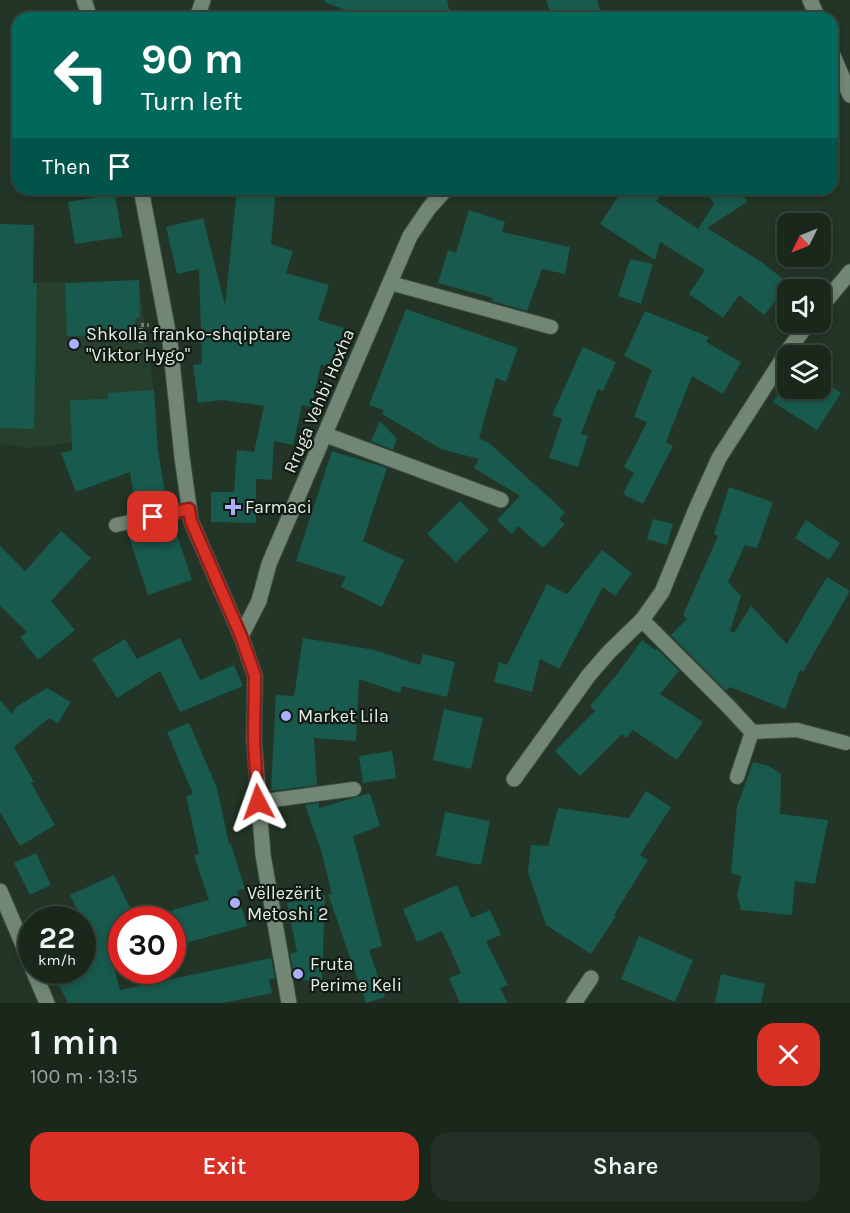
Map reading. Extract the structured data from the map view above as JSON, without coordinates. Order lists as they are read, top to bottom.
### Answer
{
  "streets": {
    "street": ["Rruga Vehbi Hoxha"]
  },
  "places": {
    "other": [
      "Shkolla franko-shqiptare \"Viktor Hygo\"",
      "Market Lila",
      "Vëllezërit Metoshi 2",
      "Fruta Perime Keli"
    ],
    "health": ["Farmaci"]
  },
  "north": "bottom left",
  "page": {
    "turn": ["90 m", "Turn left"],
    "then": "Then",
    "speed": "22 km/h",
    "limit": "30",
    "heading": ["1 min", "100 m · 13:15"],
    "buttons": ["Exit", "Share"]
  }
}
